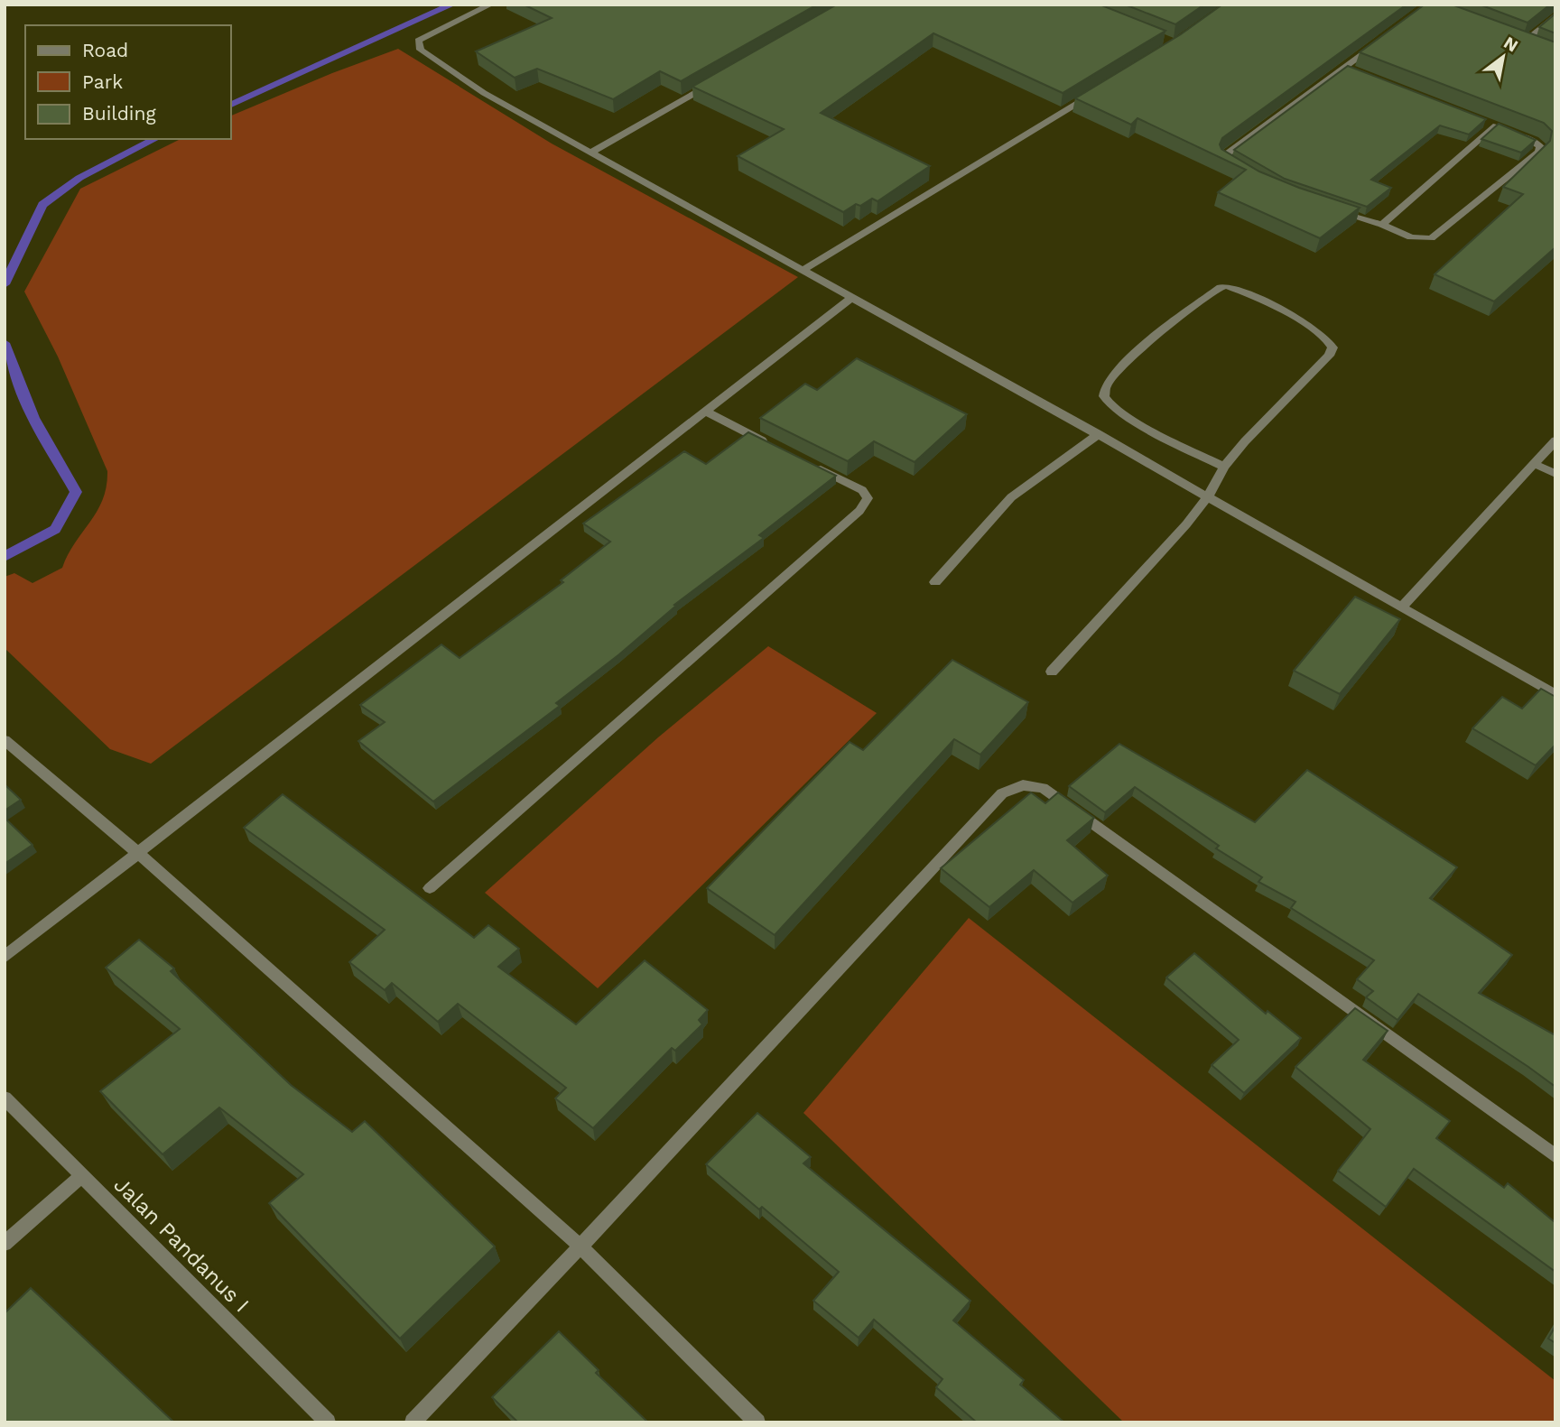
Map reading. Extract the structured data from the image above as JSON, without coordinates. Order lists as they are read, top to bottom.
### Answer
{
  "streets": {
    "street": ["Jalan Pandanus I"]
  },
  "legend": ["Road", "Park", "Building"],
  "north": "top right"
}
